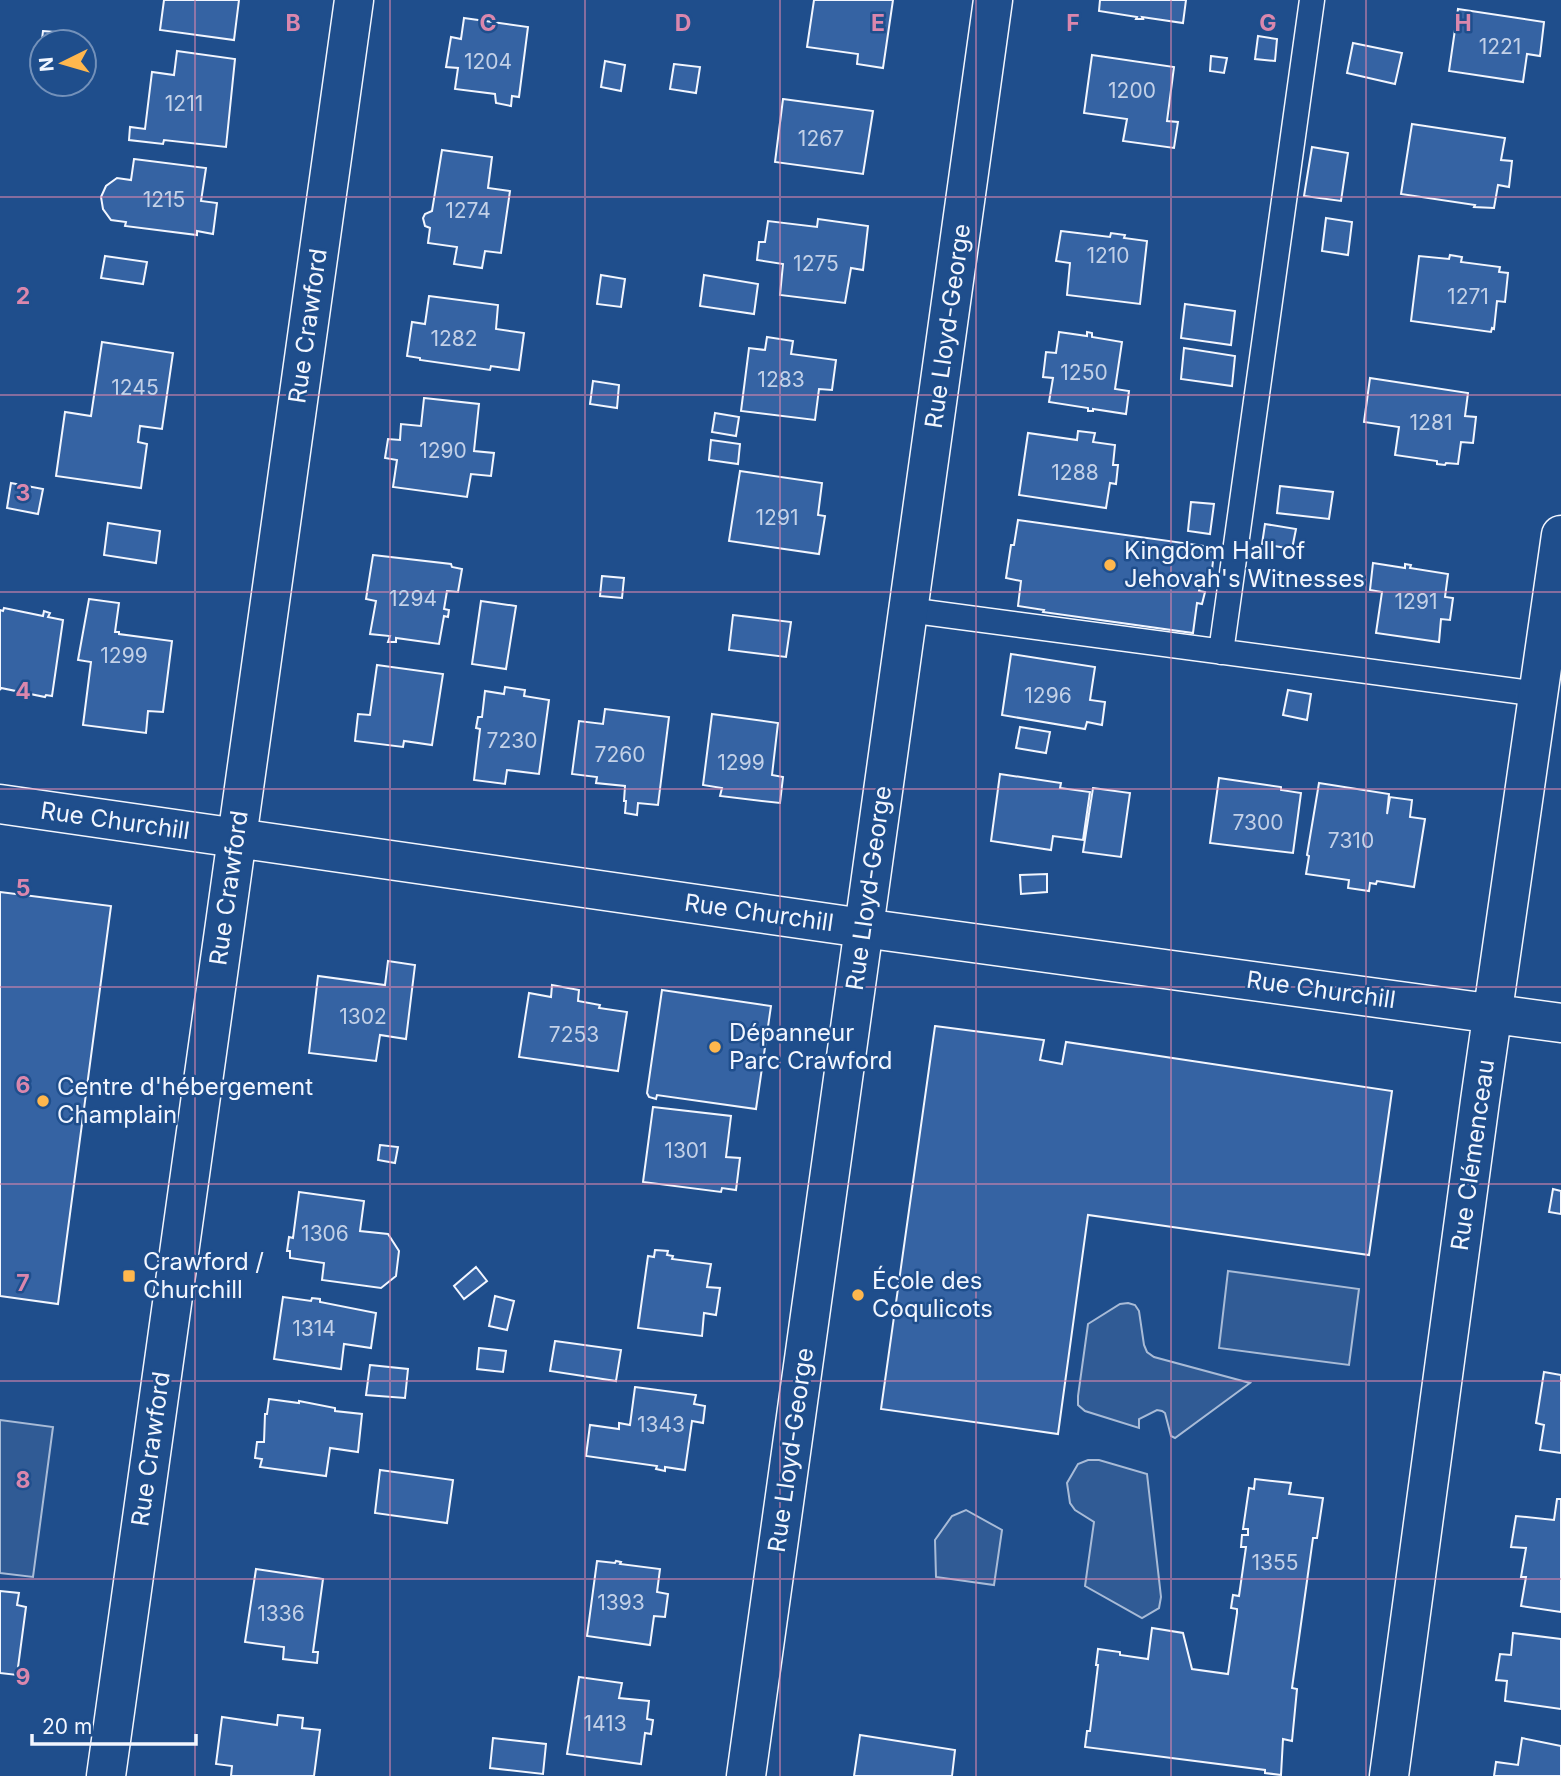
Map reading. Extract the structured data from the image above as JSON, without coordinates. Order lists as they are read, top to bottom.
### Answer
{
  "streets": {
    "street": [
      "Rue Crawford",
      "Rue Lloyd-George",
      "Rue Churchill",
      "Rue Clémenceau"
    ]
  },
  "crossings": [
    ["Rue Crawford", "Rue Churchill"],
    ["Rue Lloyd-George", "Rue Churchill"],
    ["Rue Churchill", "Rue Clémenceau"]
  ],
  "places": {
    "other": [
      "Kingdom Hall of Jehovah's Witnesses",
      "Dépanneur Parc Crawford",
      "Centre d'hébergement Champlain",
      "École des Coqulicots"
    ],
    "transit": ["Crawford / Churchill"]
  },
  "house_numbers": [
    "1221",
    "1204",
    "1200",
    "1211",
    "1267",
    "1215",
    "1274",
    "1210",
    "1275",
    "1271",
    "1282",
    "1250",
    "1283",
    "1245",
    "1281",
    "1290",
    "1288",
    "1291",
    "1294",
    "1291",
    "1299",
    "1296",
    "7230",
    "7260",
    "1299",
    "7300",
    "7310",
    "1302",
    "7253",
    "1301",
    "1306",
    "1314",
    "1343",
    "1355",
    "1393",
    "1336",
    "1413"
  ],
  "scale_bar": "20 m",
  "north": "left",
  "grid": {
    "columns": [
      "B",
      "C",
      "D",
      "E",
      "F",
      "G",
      "H"
    ],
    "rows": [
      "2",
      "3",
      "4",
      "5",
      "6",
      "7",
      "8",
      "9"
    ]
  }
}
